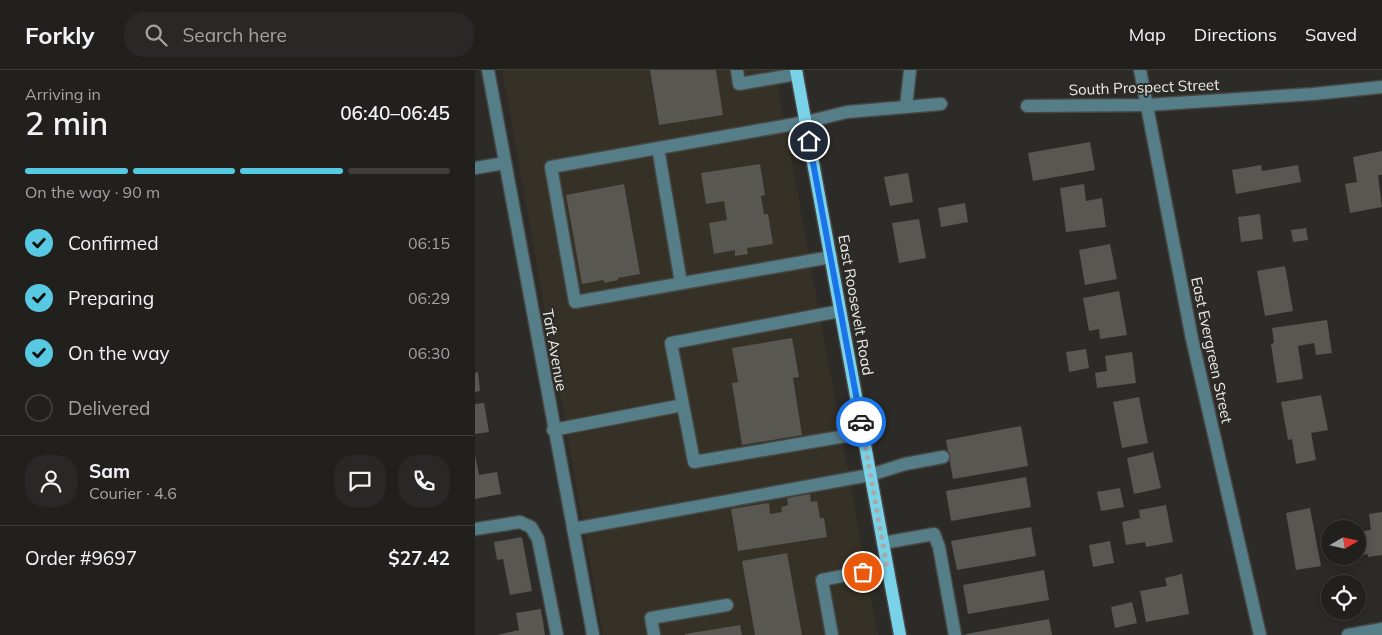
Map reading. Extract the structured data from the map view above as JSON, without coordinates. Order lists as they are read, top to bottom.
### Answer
{
  "streets": {
    "main road": ["East Roosevelt Road"],
    "street": ["South Prospect Street", "Taft Avenue", "East Evergreen Street"]
  },
  "crossings": [
    ["South Prospect Street", "East Evergreen Street"]
  ],
  "north": "right",
  "page": {
    "header": "Forkly",
    "search": "Search here",
    "nav": ["Map", "Directions", "Saved"],
    "heading": ["2 min", "Arriving in", "06:40–06:45"],
    "panel": [
      "Sam",
      "Courier · 4.6",
      "Order #9697",
      "$27.42"
    ],
    "bar": "On the way · 90 m",
    "list": [
      ["Confirmed", "06:15"],
      ["Preparing", "06:29"],
      ["On the way", "06:30"],
      "Delivered"
    ]
  }
}
